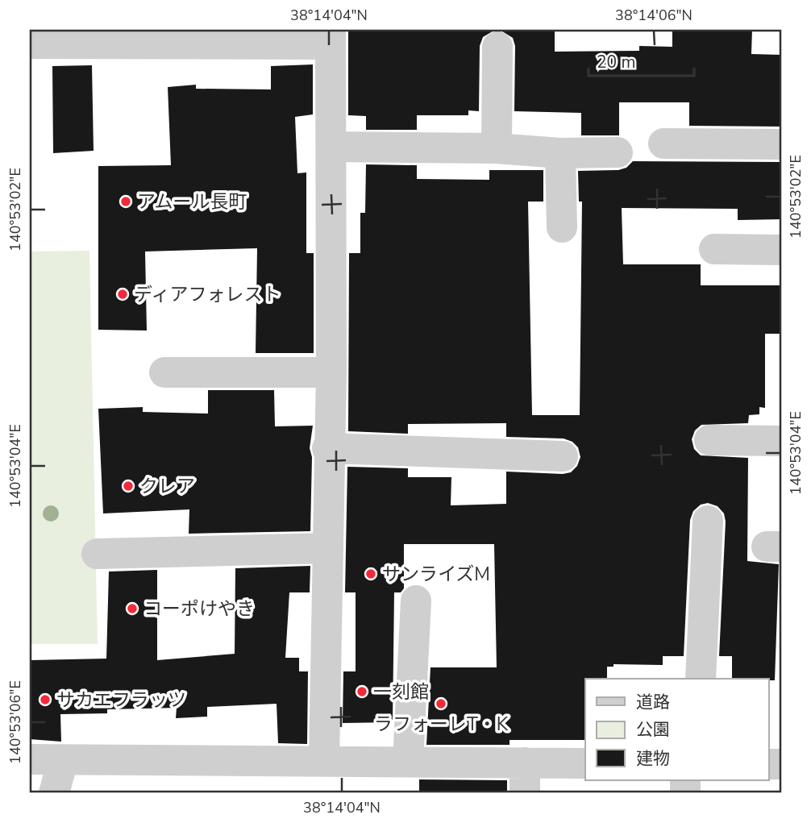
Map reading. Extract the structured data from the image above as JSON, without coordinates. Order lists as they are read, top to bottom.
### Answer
{
  "places": [
    "アムール長町",
    "ディアフォレスト",
    "クレア",
    "サンライズM",
    "コーポけやき",
    "一刻館",
    "サカエフラッツ",
    "ラフォーレT・K"
  ],
  "legend": ["道路", "公園", "建物"],
  "scale_bar": "20 m",
  "coordinates": [
    "38°14'04\"N",
    "38°14'06\"N",
    "140°53'02\"E",
    "140°53'04\"E",
    "140°53'06\"E"
  ]
}
